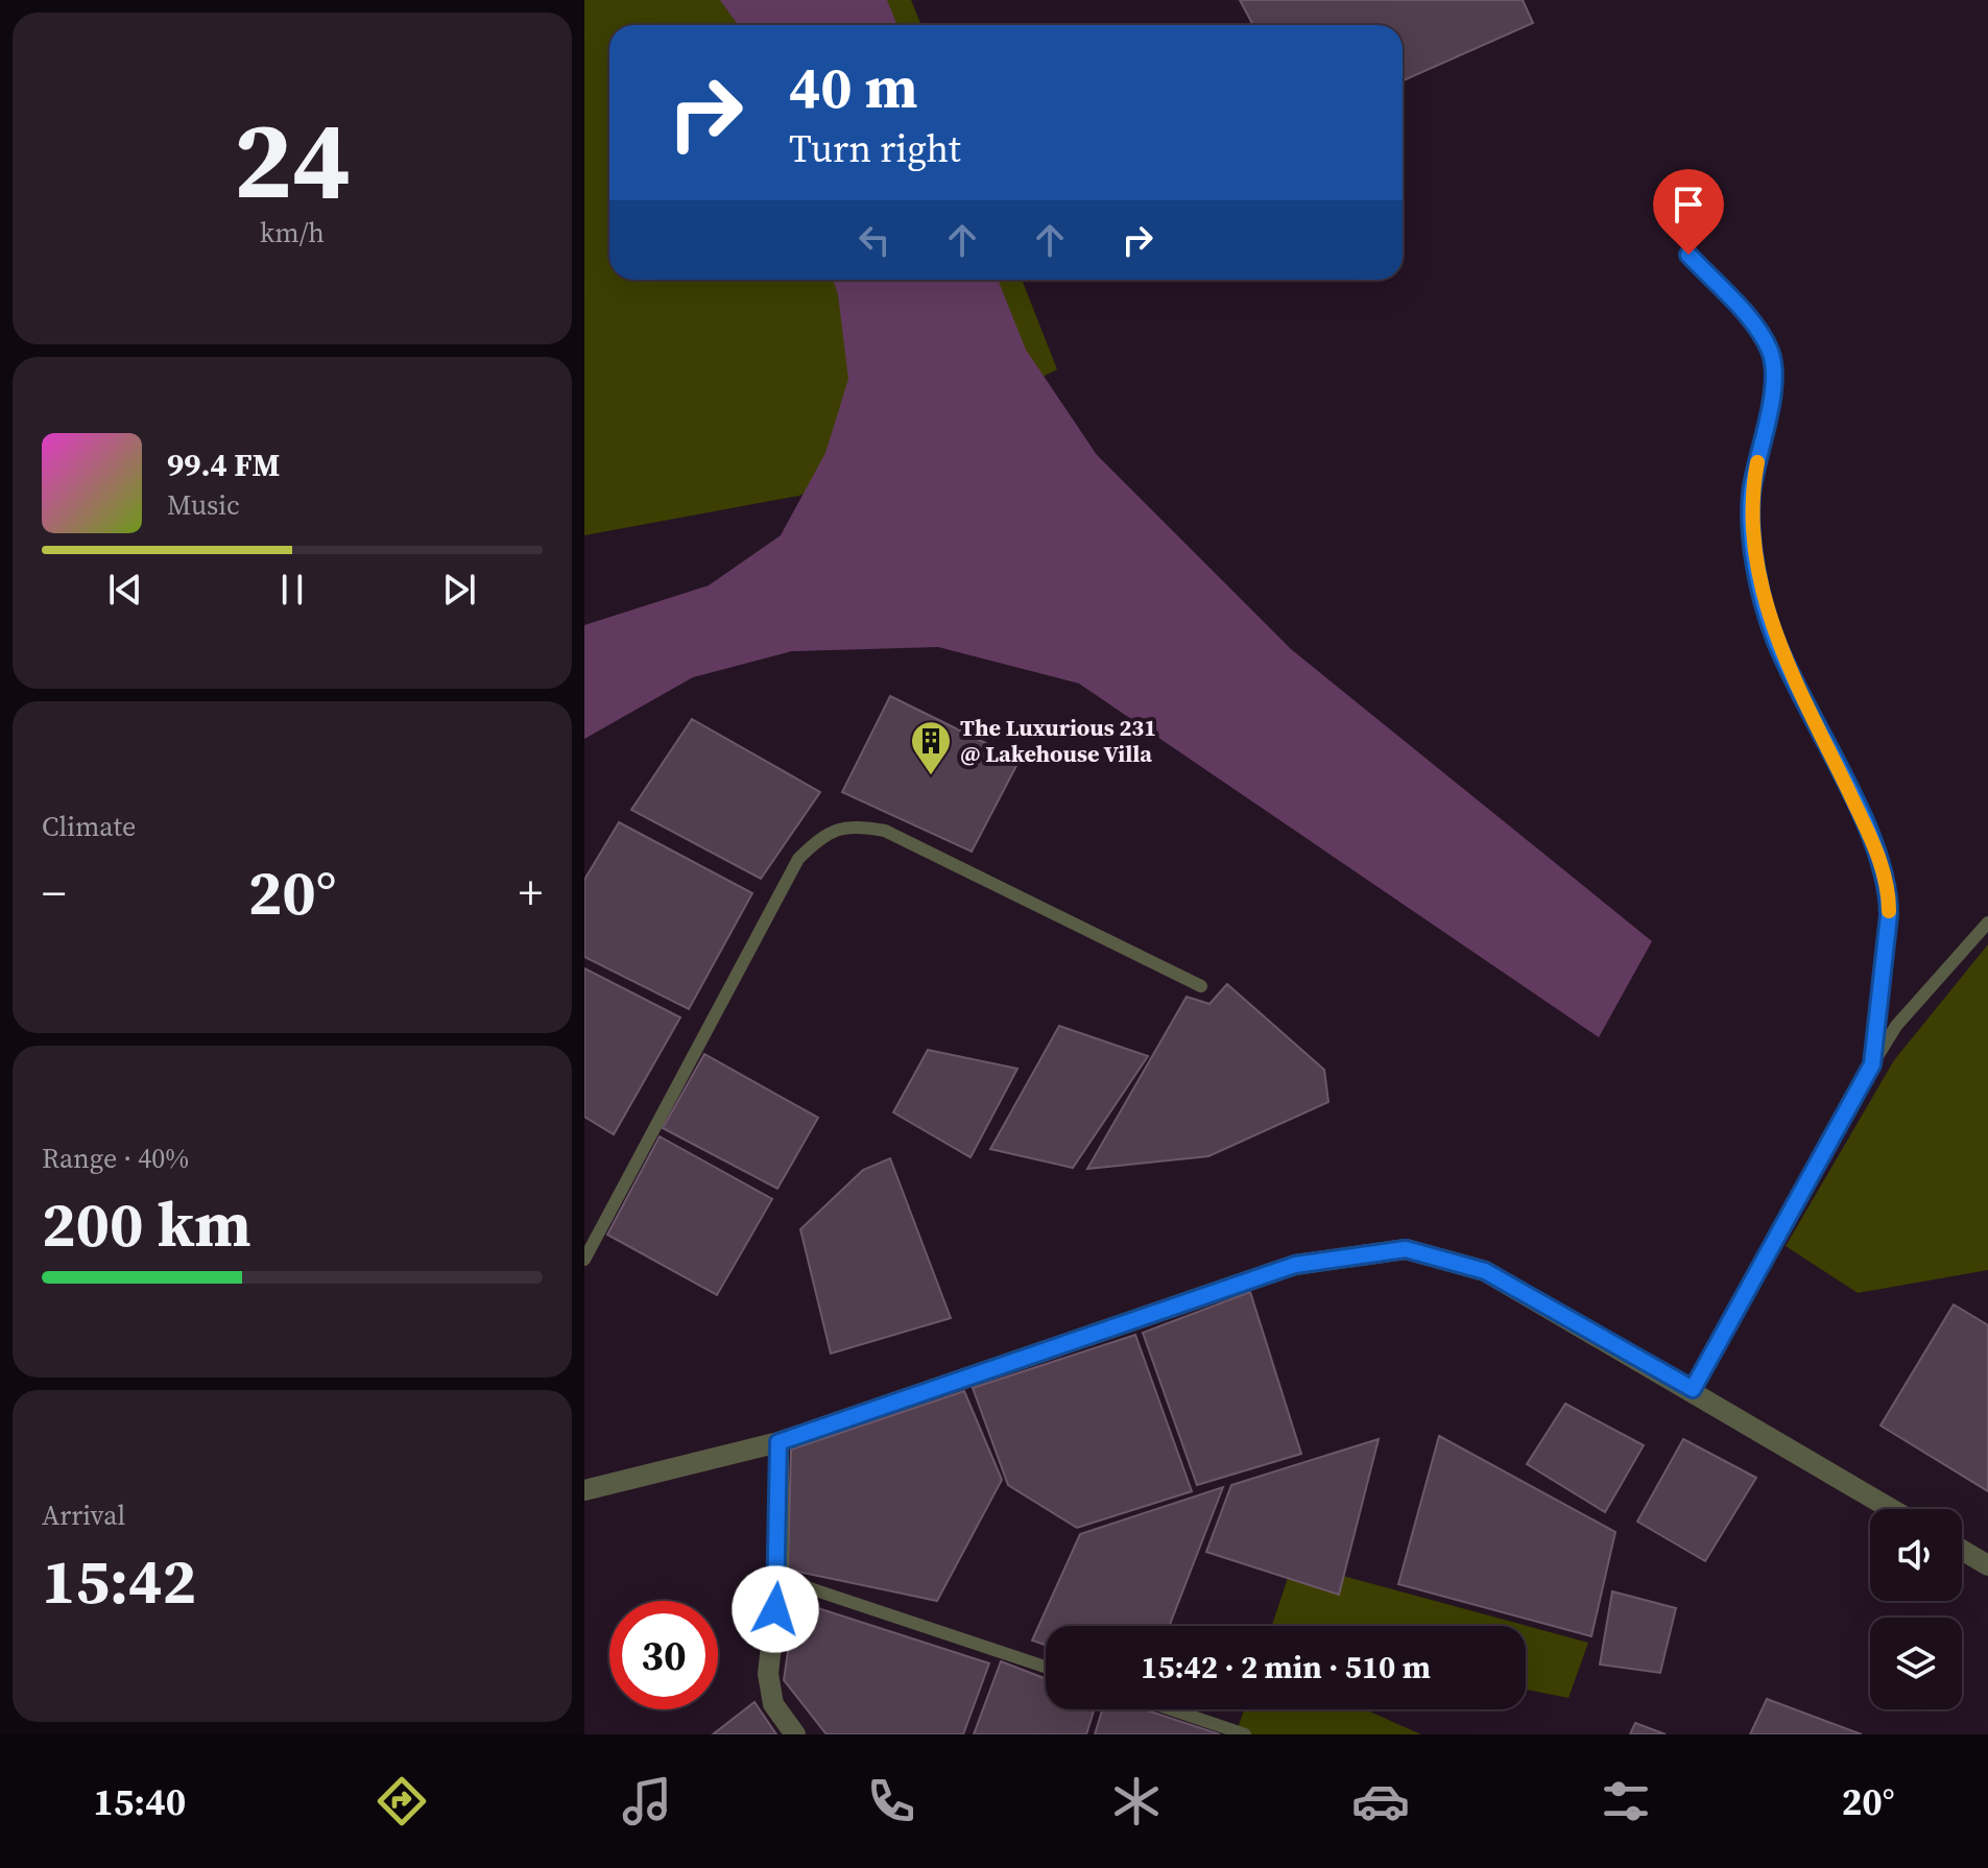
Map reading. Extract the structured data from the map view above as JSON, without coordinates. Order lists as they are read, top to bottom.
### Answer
{
  "places": {
    "building": ["The Luxurious 231 @ Lakehouse Villa"]
  },
  "page": {
    "tile": [
      ["24", "km/h"],
      "Climate",
      ["Range · 40%", "200 km"],
      ["Arrival", "15:42"]
    ],
    "turn": ["40 m", "Turn right"],
    "song": ["99.4 FM", "Music"],
    "heat": ["−", "20°", "+"],
    "limit": "30",
    "trip": "15:42 · 2 min · 510 m",
    "tabs": ["15:40", "20°"]
  }
}
